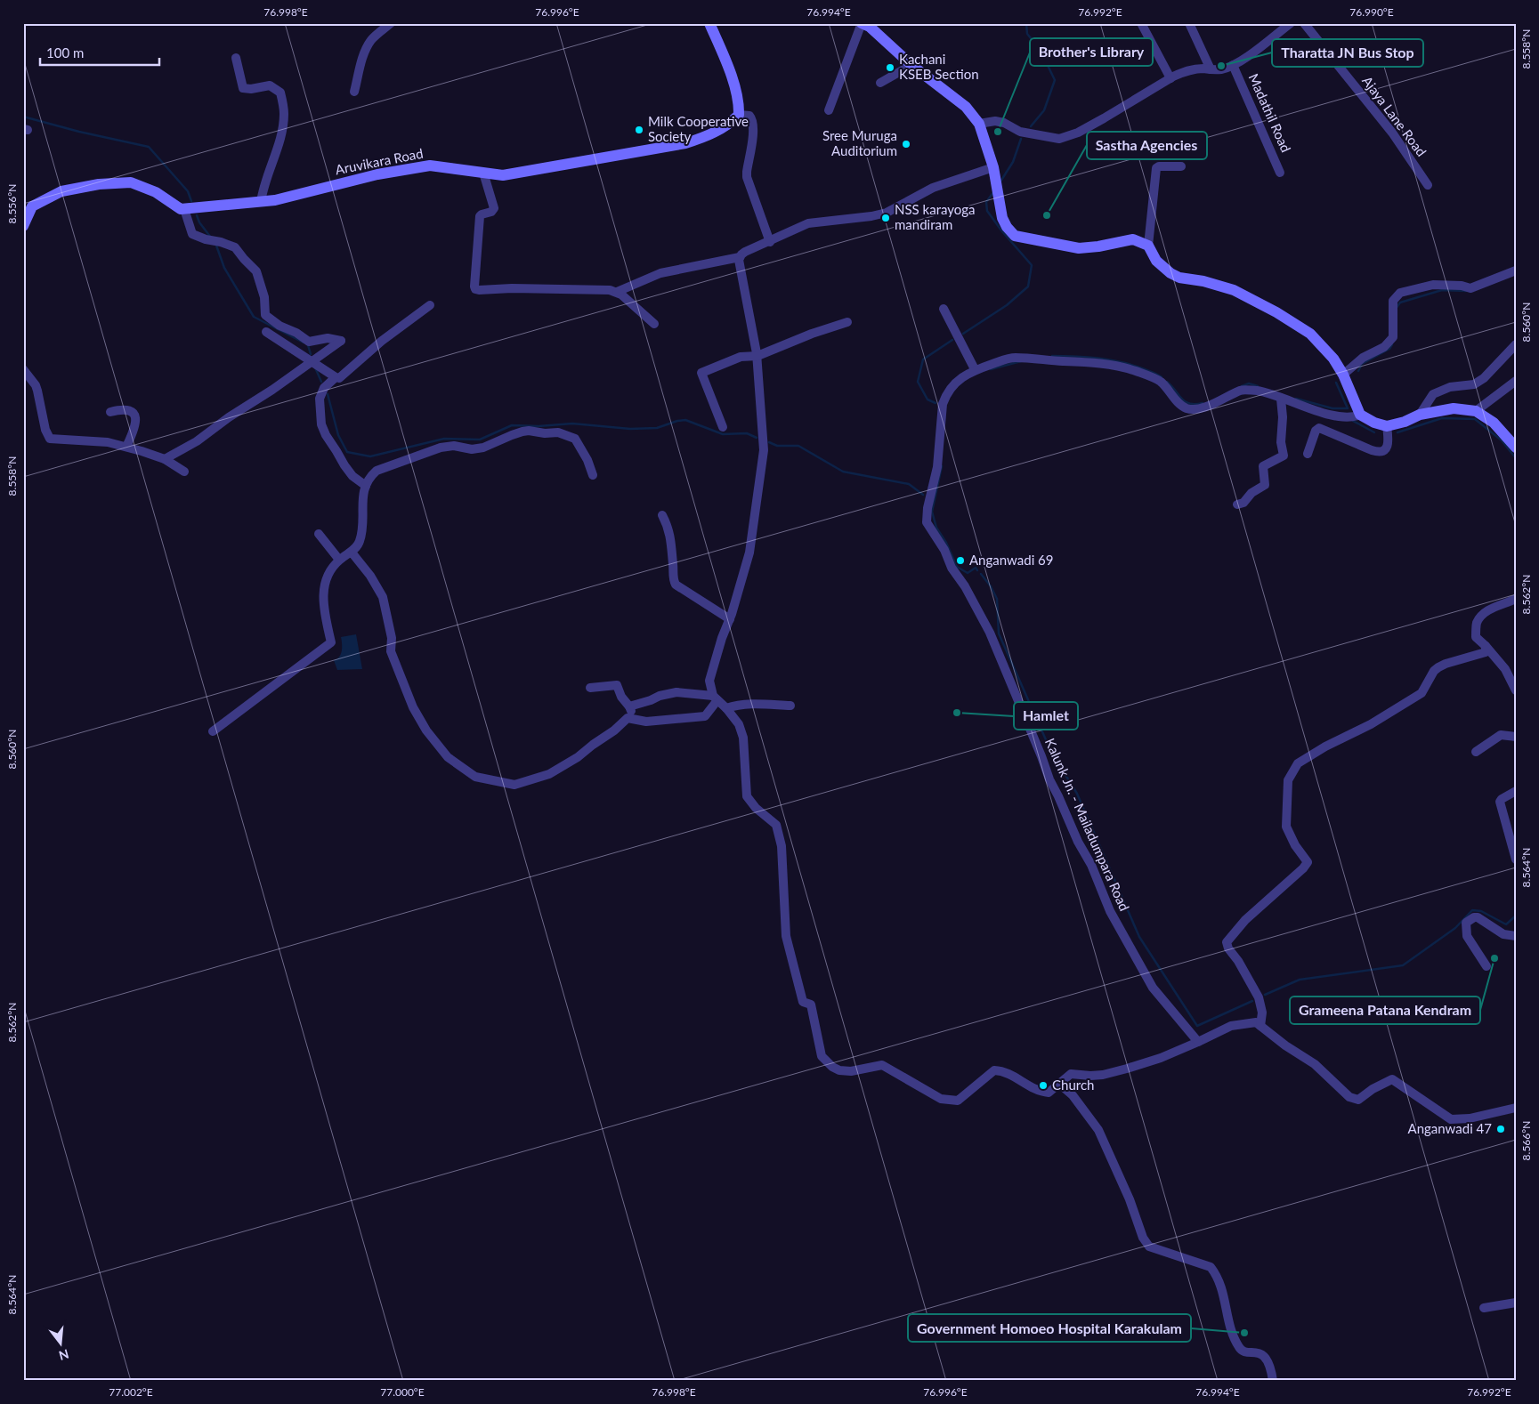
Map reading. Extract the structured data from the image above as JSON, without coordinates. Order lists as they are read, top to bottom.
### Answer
{
  "streets": {
    "main road": ["Aruvikara Road"],
    "street": ["Madathil Road", "Ajaya Lane Road", "Kalunk Jn. - Mailadumpara Road"]
  },
  "places": [
    "Tharatta JN Bus Stop",
    "Kachani KSEB Section",
    "Milk Cooperative Society",
    "Brother's Library",
    "Sree Muruga Auditorium",
    "Sastha Agencies",
    "NSS karayoga mandiram",
    "Anganwadi 69",
    "Hamlet",
    "Grameena Patana Kendram",
    "Church",
    "Anganwadi 47",
    "Government Homoeo Hospital Karakulam"
  ],
  "scale_bar": "100 m",
  "north": "bottom",
  "coordinates": [
    "76.998°E",
    "76.996°E",
    "76.994°E",
    "76.992°E",
    "76.990°E",
    "8.558°N",
    "8.556°N",
    "8.560°N",
    "8.562°N",
    "8.564°N",
    "8.566°N",
    "77.002°E",
    "77.000°E"
  ]
}
